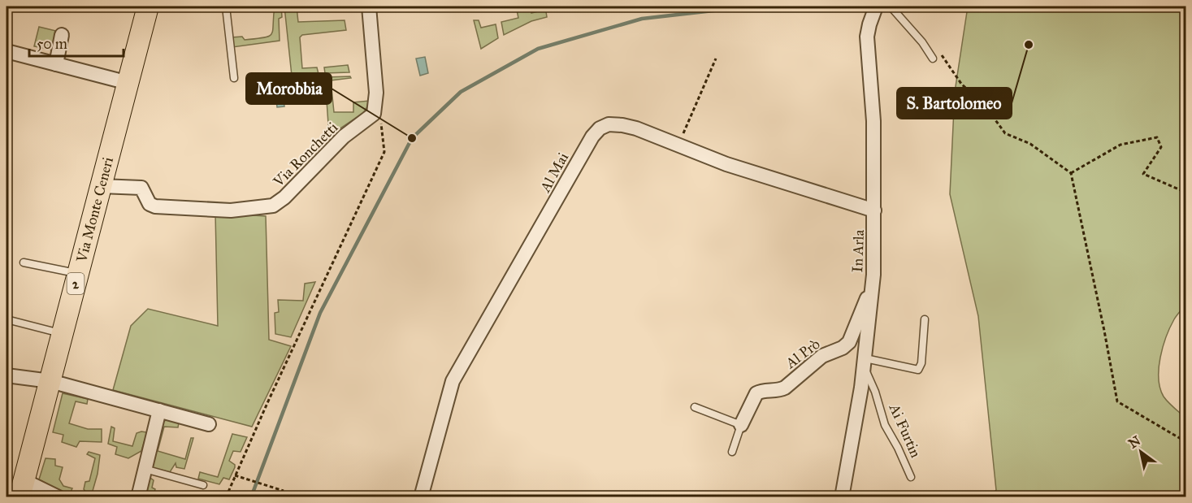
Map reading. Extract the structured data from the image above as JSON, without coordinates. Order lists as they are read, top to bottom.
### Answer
{
  "streets": {
    "main road": ["Via Monte Ceneri", "2"],
    "street": [
      "Via Ronchetti",
      "Al Mai",
      "In Arla",
      "Al Prò"
    ],
    "lane": ["Ai Furtin"]
  },
  "crossings": [
    ["Via Ronchetti", "Via Monte Ceneri"],
    ["Al Mai", "In Arla"],
    ["In Arla", "Al Prò"],
    ["In Arla", "Ai Furtin"]
  ],
  "places": ["S. Bartolomeo", "Morobbia"],
  "scale_bar": "50 m",
  "north": "top left"
}
